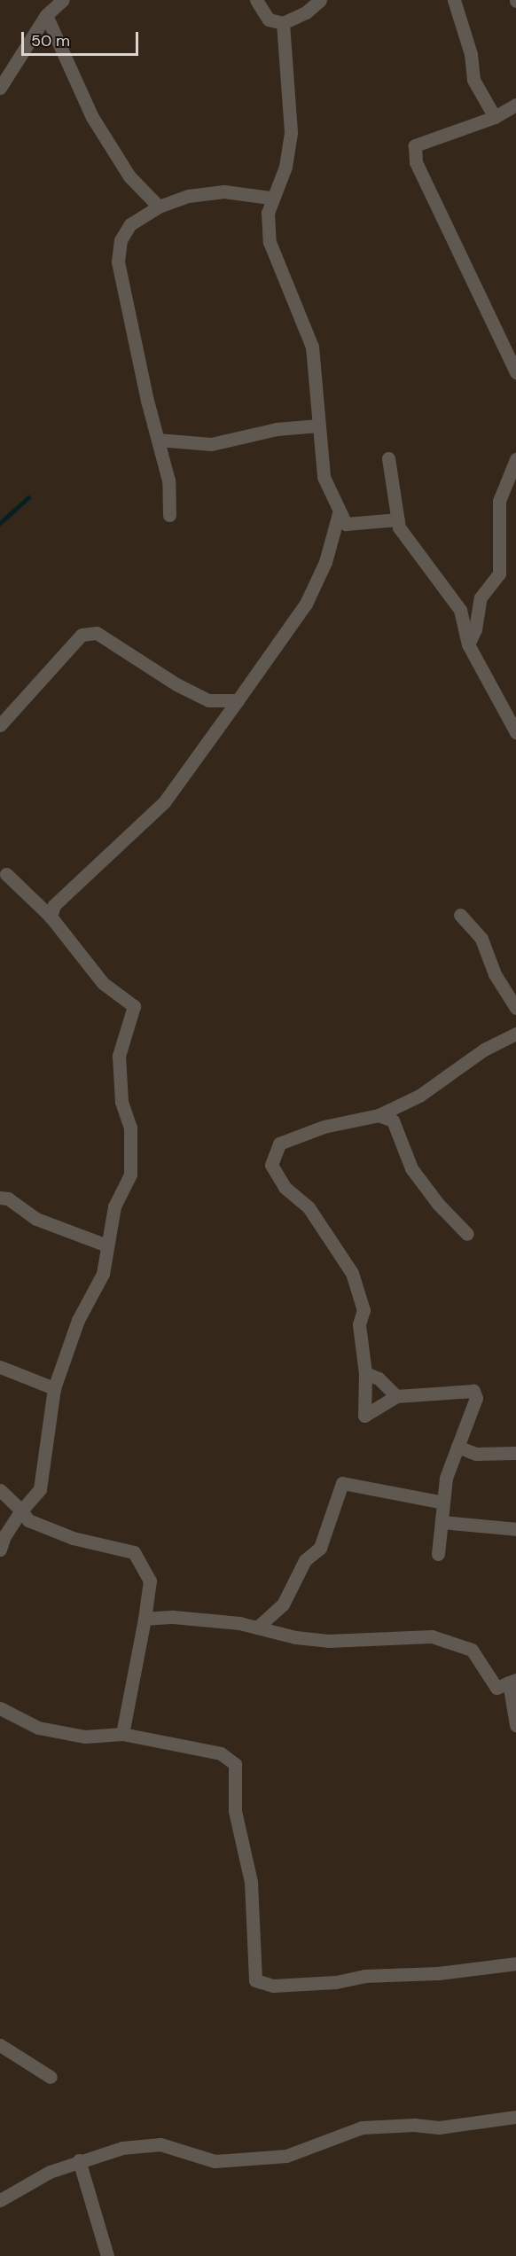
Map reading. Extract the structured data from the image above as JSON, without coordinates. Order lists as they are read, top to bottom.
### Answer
{
  "scale_bar": "50 m"
}
